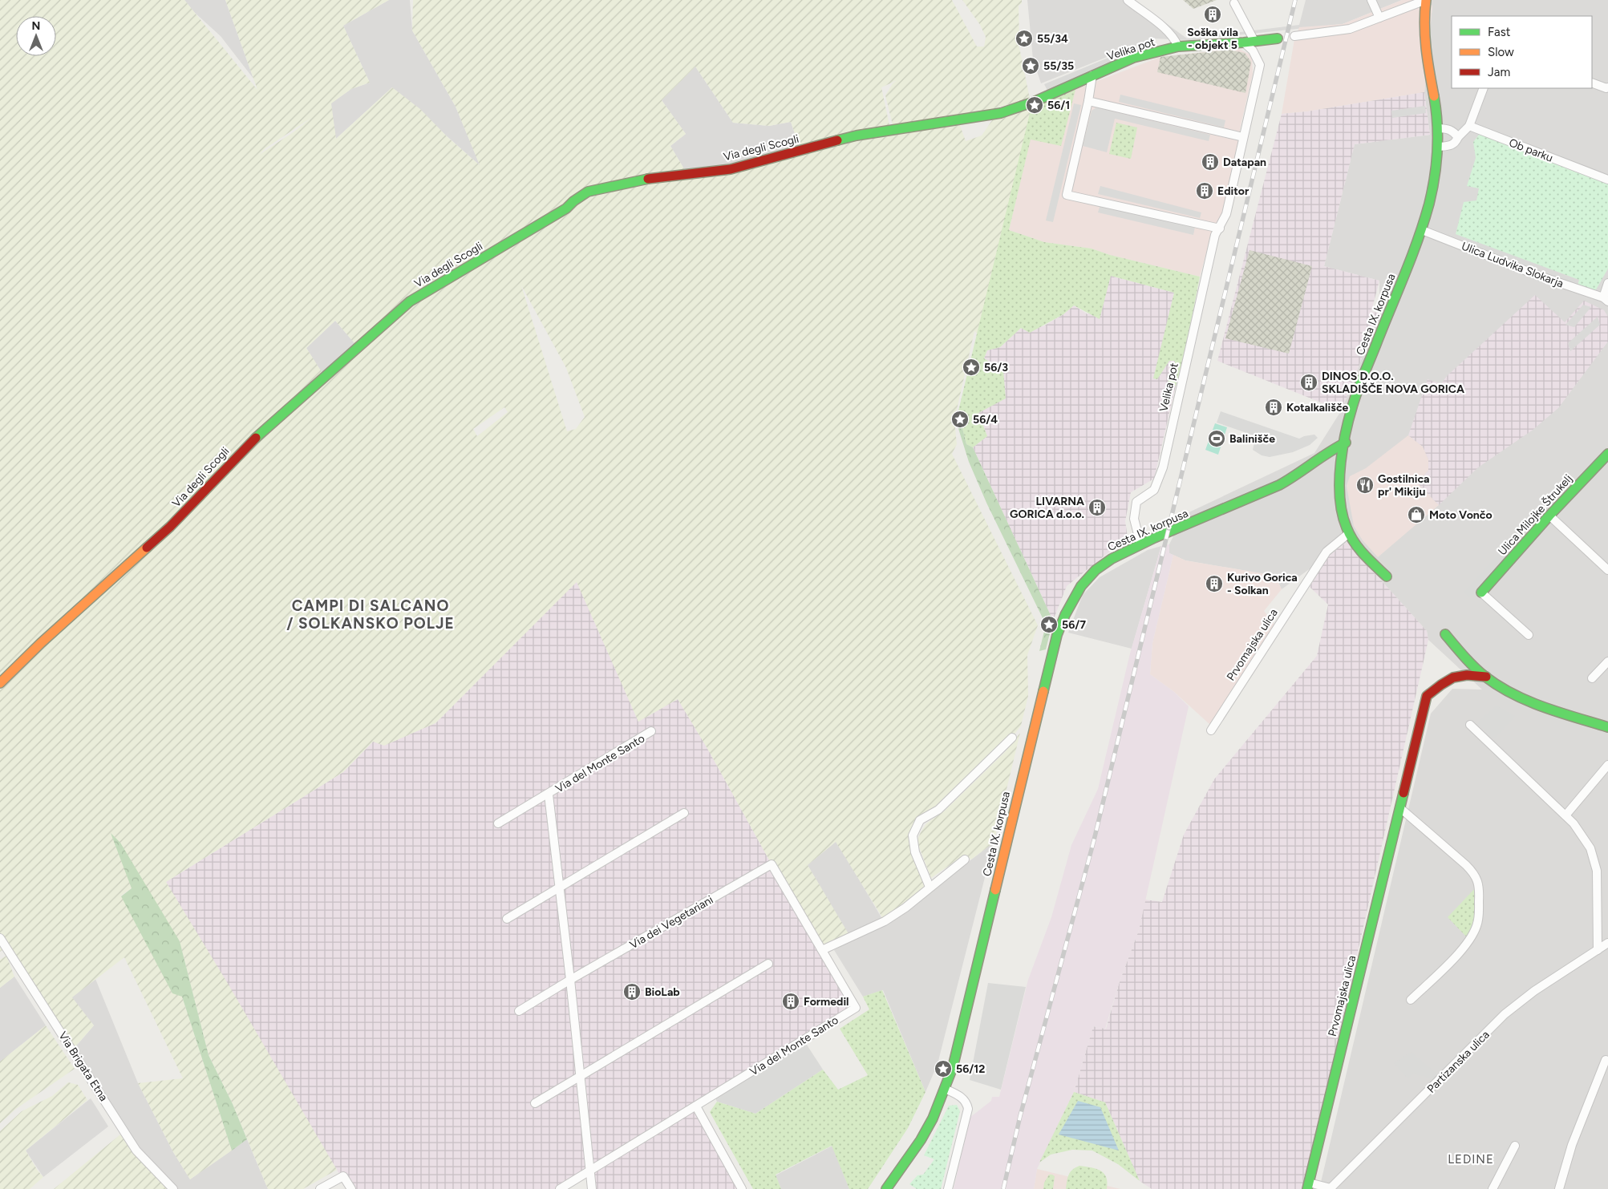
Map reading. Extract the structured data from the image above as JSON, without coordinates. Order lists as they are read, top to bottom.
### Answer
{
  "streets": {
    "street": [
      "Velika pot",
      "Via degli Scogli",
      "Ob parku",
      "Ulica Ludvika Slokarja",
      "Cesta IX. korpusa",
      "Ulica Milojke Štrukelj",
      "Prvomajska ulica",
      "Via del Monte Santo",
      "Via dei Vegetariani",
      "Partizanska ulica",
      "Via Brigata Etna"
    ]
  },
  "crossings": [
    ["Velika pot", "Via degli Scogli"],
    ["Velika pot", "Cesta IX. korpusa"],
    ["Ulica Ludvika Slokarja", "Cesta IX. korpusa"],
    ["Prvomajska ulica", "Partizanska ulica"],
    ["Via del Monte Santo", "Via dei Vegetariani"]
  ],
  "districts": ["CAMPI DI SALCANO / SOLKANSKO POLJE", "LEDINE"],
  "places": {
    "building": [
      "Soška vila - objekt 5",
      "Datapan",
      "Editor",
      "DINOS D.O.O. SKLADIŠČE NOVA GORICA",
      "Kotalkališče",
      "LIVARNA GORICA d.o.o.",
      "Kurivo Gorica - Solkan",
      "BioLab",
      "Formedil"
    ],
    "place": [
      "55/34",
      "55/35",
      "56/1",
      "56/3",
      "56/4",
      "56/7",
      "56/12"
    ],
    "sports": ["Balinišče"],
    "restaurant": ["Gostilnica pr' Mikiju"],
    "shop": ["Moto Vončo"]
  },
  "legend": ["Fast", "Slow", "Jam"],
  "north": "top"
}
